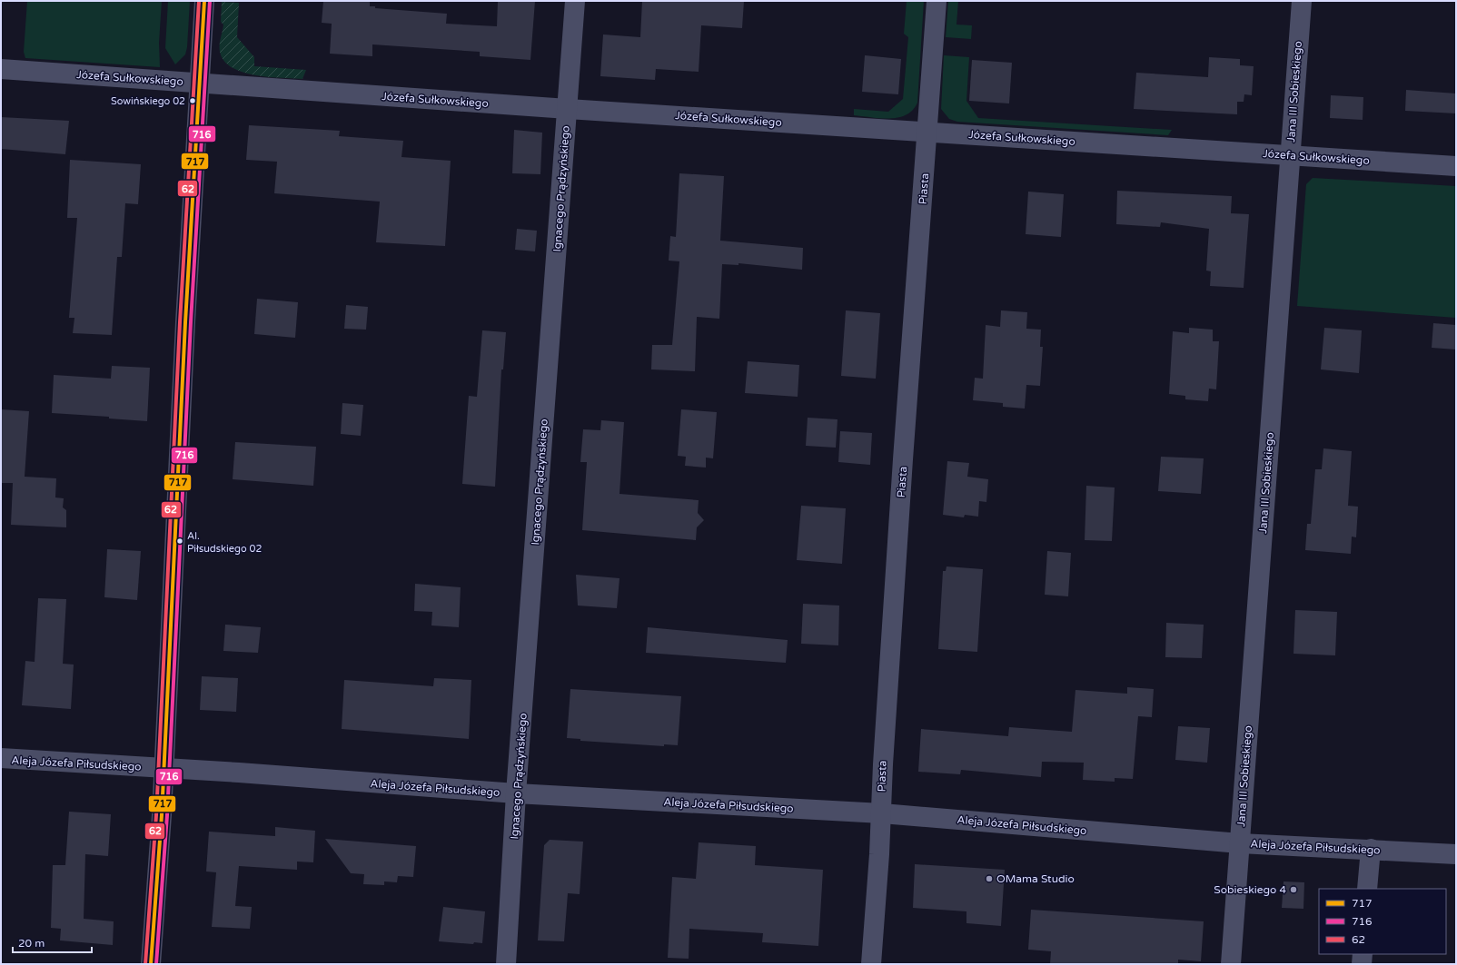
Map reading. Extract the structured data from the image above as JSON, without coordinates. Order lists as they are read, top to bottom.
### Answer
{
  "streets": {
    "street": [
      "Józefa Sułkowskiego",
      "Jana III Sobieskiego",
      "Ignacego Prądzyńskiego",
      "Piasta",
      "Aleja Józefa Piłsudskiego"
    ]
  },
  "crossings": [
    ["Józefa Sułkowskiego", "Jana III Sobieskiego"],
    ["Józefa Sułkowskiego", "Ignacego Prądzyńskiego"],
    ["Józefa Sułkowskiego", "Piasta"],
    ["Jana III Sobieskiego", "Aleja Józefa Piłsudskiego"],
    ["Ignacego Prądzyńskiego", "Aleja Józefa Piłsudskiego"],
    ["Piasta", "Aleja Józefa Piłsudskiego"]
  ],
  "places": [
    "Sowińskiego 02",
    "Al. Piłsudskiego 02",
    "OMama Studio",
    "Sobieskiego 4"
  ],
  "lines": ["transit line 717", "transit line 716", "transit line 62"],
  "legend": ["717", "716", "62"],
  "scale_bar": "20 m"
}
